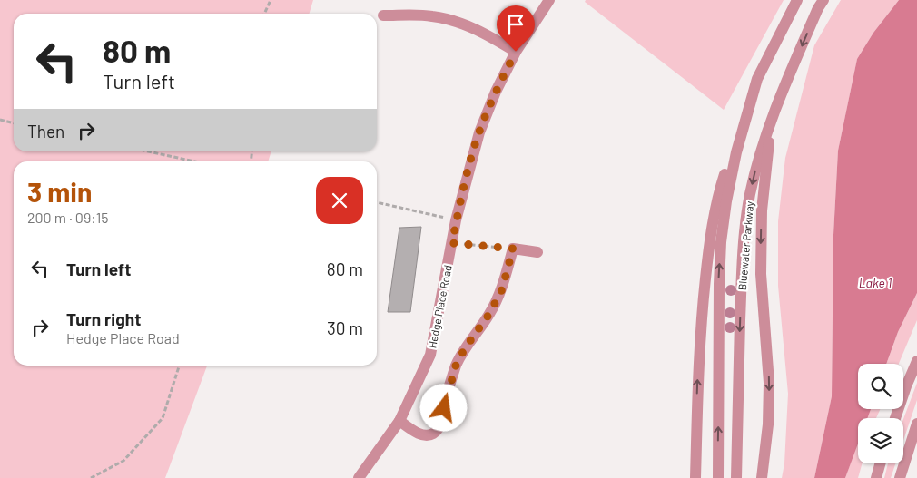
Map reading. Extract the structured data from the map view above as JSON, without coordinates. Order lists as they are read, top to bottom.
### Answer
{
  "streets": {
    "street": ["Bluewater Parkway", "Hedge Place Road"]
  },
  "water": ["Lake 1"],
  "page": {
    "turn": ["80 m", "Turn left"],
    "then": "Then",
    "heading": ["3 min", "200 m · 09:15"],
    "list": [
      {
        "name": "Turn left",
        "value": "80 m"
      },
      {
        "name": "Turn right",
        "note": "Hedge Place Road",
        "value": "30 m"
      }
    ]
  }
}
